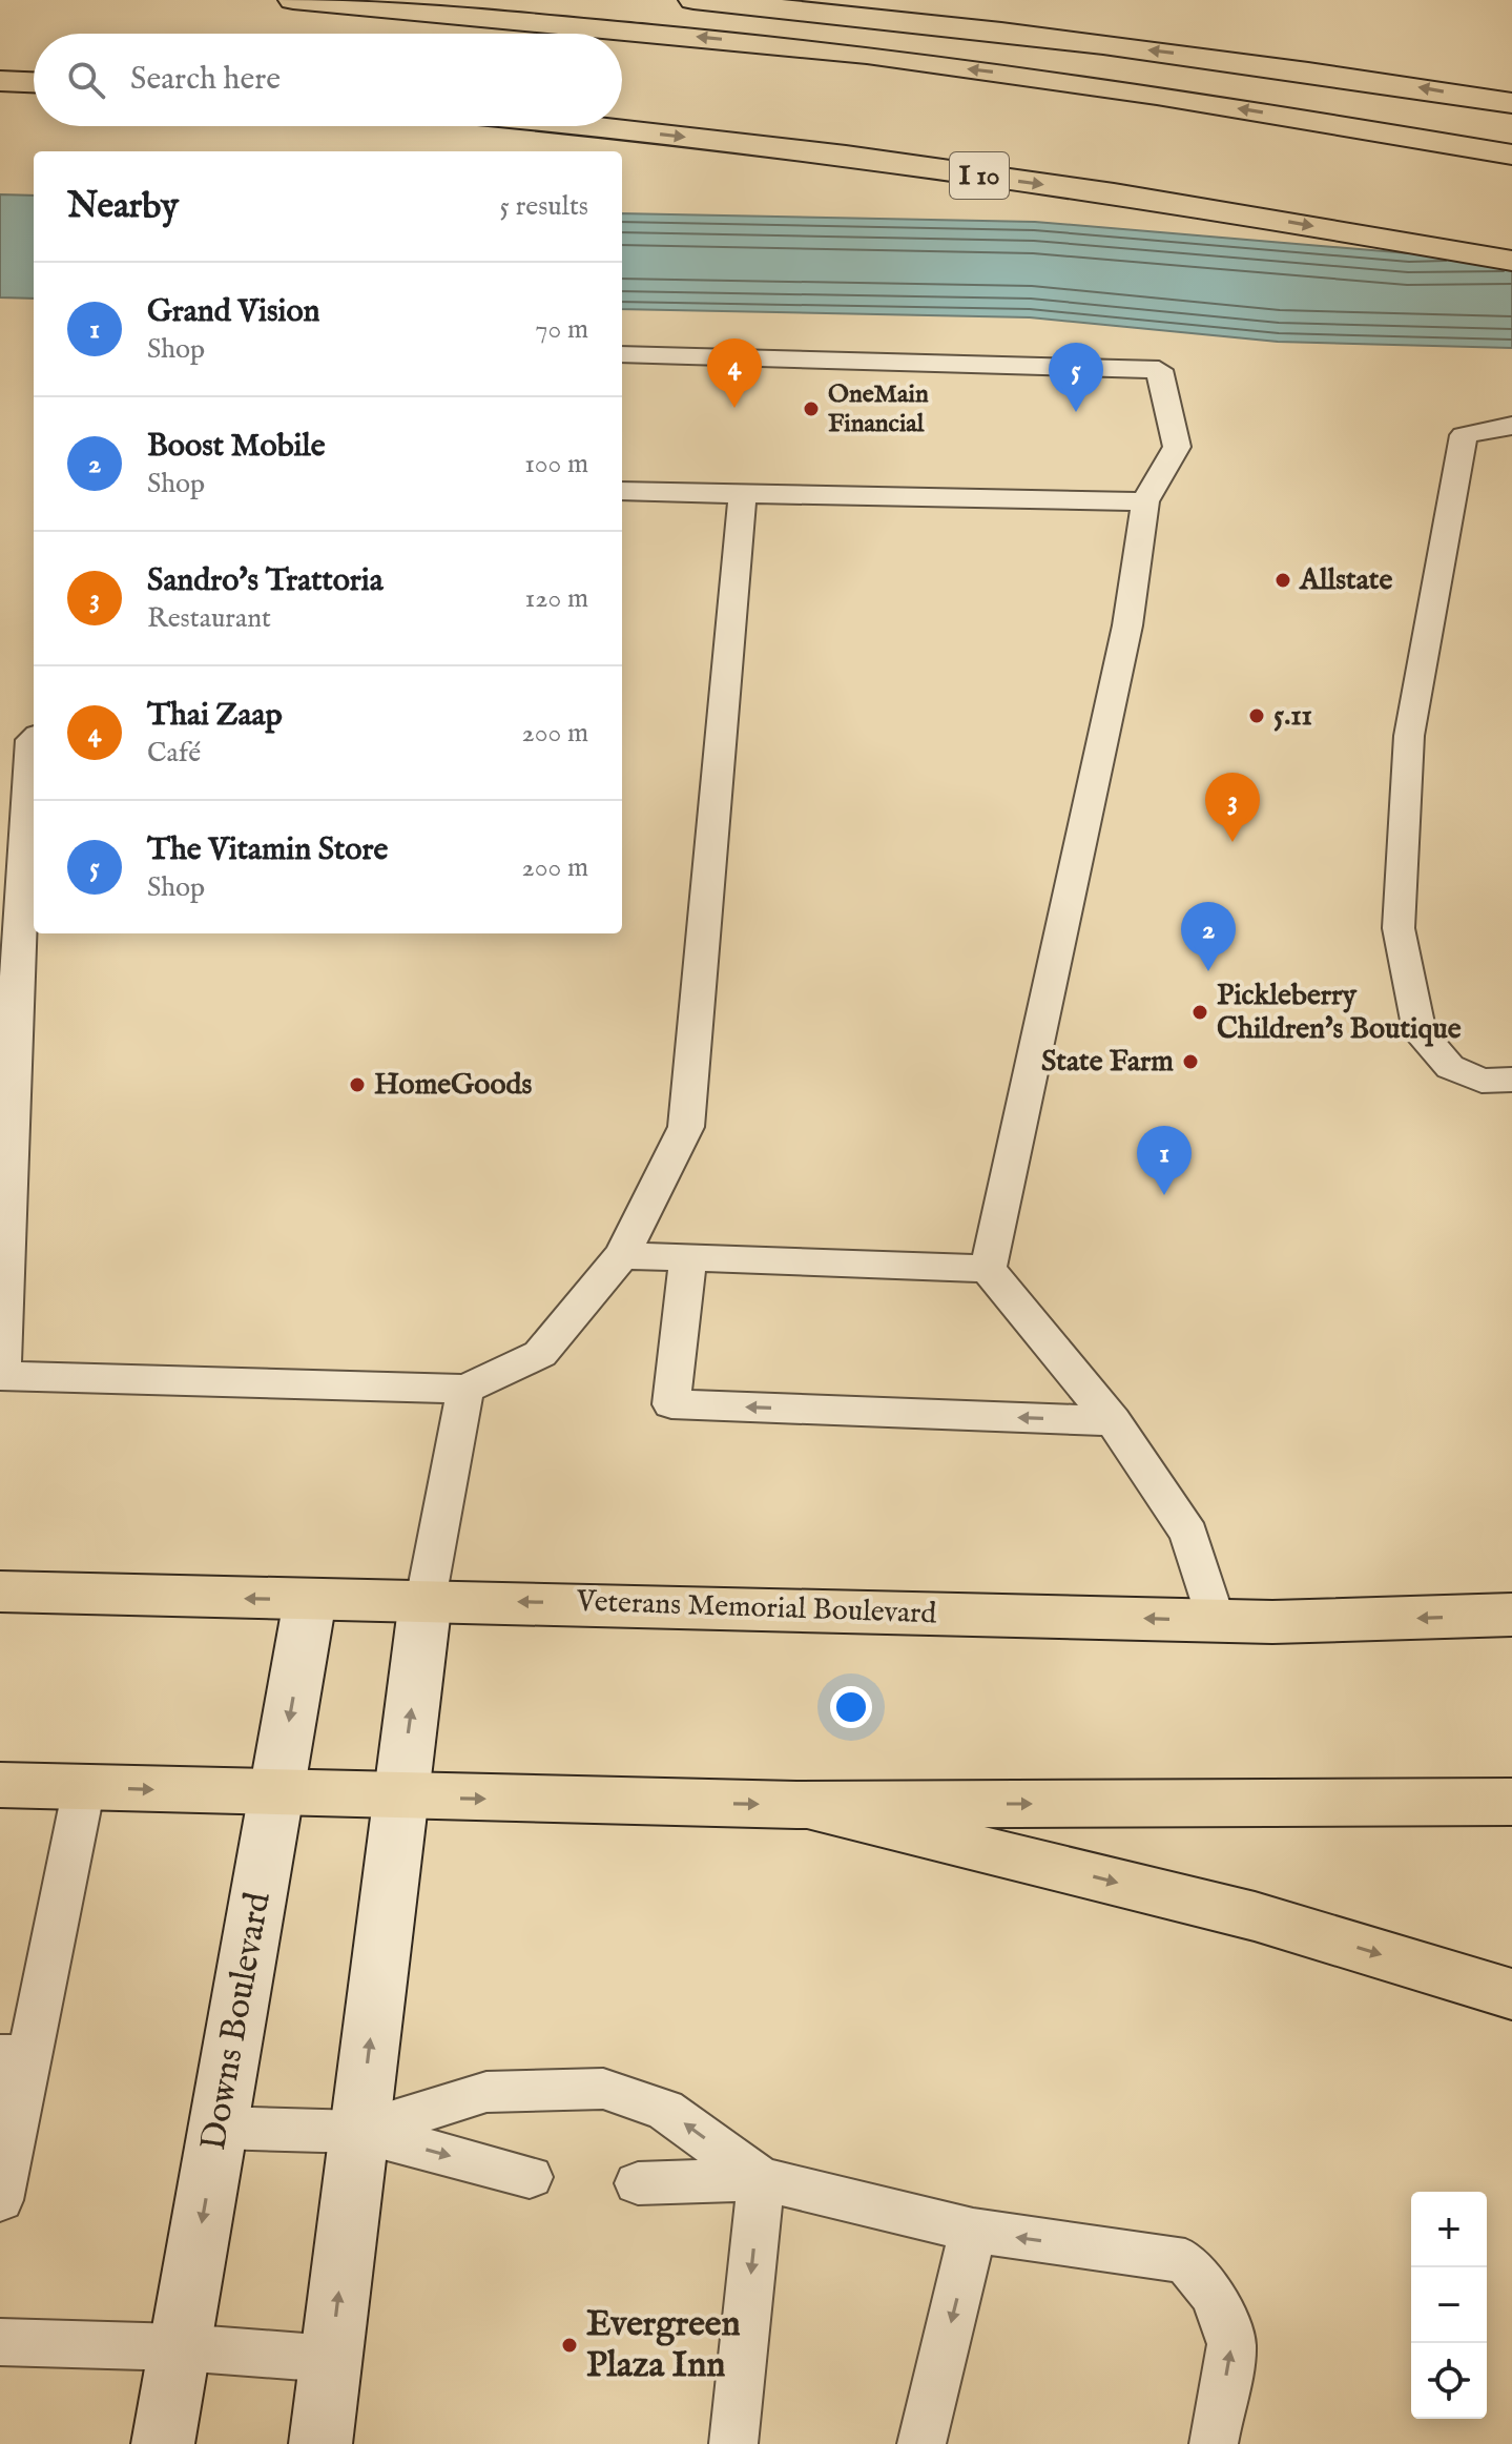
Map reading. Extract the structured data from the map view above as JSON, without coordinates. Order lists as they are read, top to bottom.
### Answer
{
  "streets": {
    "main road": ["I 10", "Veterans Memorial Boulevard"],
    "street": ["Downs Boulevard"]
  },
  "crossings": [
    ["Veterans Memorial Boulevard", "Downs Boulevard"]
  ],
  "places": [
    "OneMain Financial",
    "Allstate",
    "5.11",
    "Pickleberry Children's Boutique",
    "State Farm",
    "HomeGoods",
    "Evergreen Plaza Inn"
  ],
  "page": {
    "search": "Search here",
    "heading": ["Nearby", "5 results"],
    "list": [
      {
        "mark": "1",
        "name": "Grand Vision",
        "note": "Shop",
        "value": "70 m"
      },
      {
        "mark": "2",
        "name": "Boost Mobile",
        "note": "Shop",
        "value": "100 m"
      },
      {
        "mark": "3",
        "name": "Sandro's Trattoria",
        "note": "Restaurant",
        "value": "120 m"
      },
      {
        "mark": "4",
        "name": "Thai Zaap",
        "note": "Café",
        "value": "200 m"
      },
      {
        "mark": "5",
        "name": "The Vitamin Store",
        "note": "Shop",
        "value": "200 m"
      }
    ],
    "pins": [
      "4",
      "5",
      "3",
      "2",
      "1"
    ],
    "map_buttons": ["+", "−"]
  }
}
